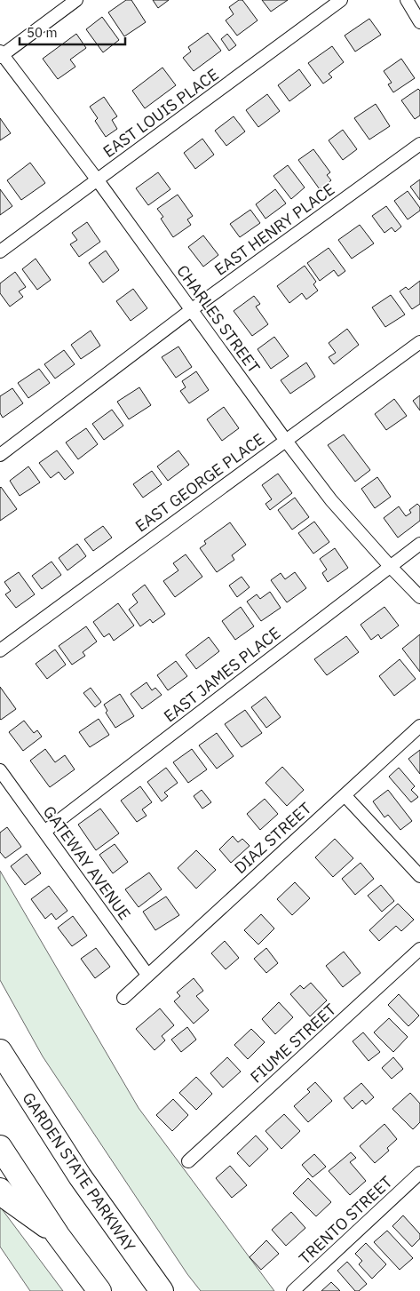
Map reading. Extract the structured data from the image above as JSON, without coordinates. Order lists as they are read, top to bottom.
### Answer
{
  "streets": {
    "highway": ["GARDEN STATE PARKWAY"],
    "street": [
      "EAST LOUIS PLACE",
      "EAST HENRY PLACE",
      "CHARLES STREET",
      "EAST GEORGE PLACE",
      "EAST JAMES PLACE",
      "DIAZ STREET",
      "GATEWAY AVENUE",
      "FIUME STREET",
      "TRENTO STREET"
    ]
  },
  "crossings": [
    ["EAST LOUIS PLACE", "CHARLES STREET"],
    ["EAST HENRY PLACE", "CHARLES STREET"],
    ["CHARLES STREET", "EAST GEORGE PLACE"],
    ["CHARLES STREET", "EAST JAMES PLACE"],
    ["EAST JAMES PLACE", "GATEWAY AVENUE"],
    ["DIAZ STREET", "GATEWAY AVENUE"]
  ],
  "scale_bar": "50 m"
}
